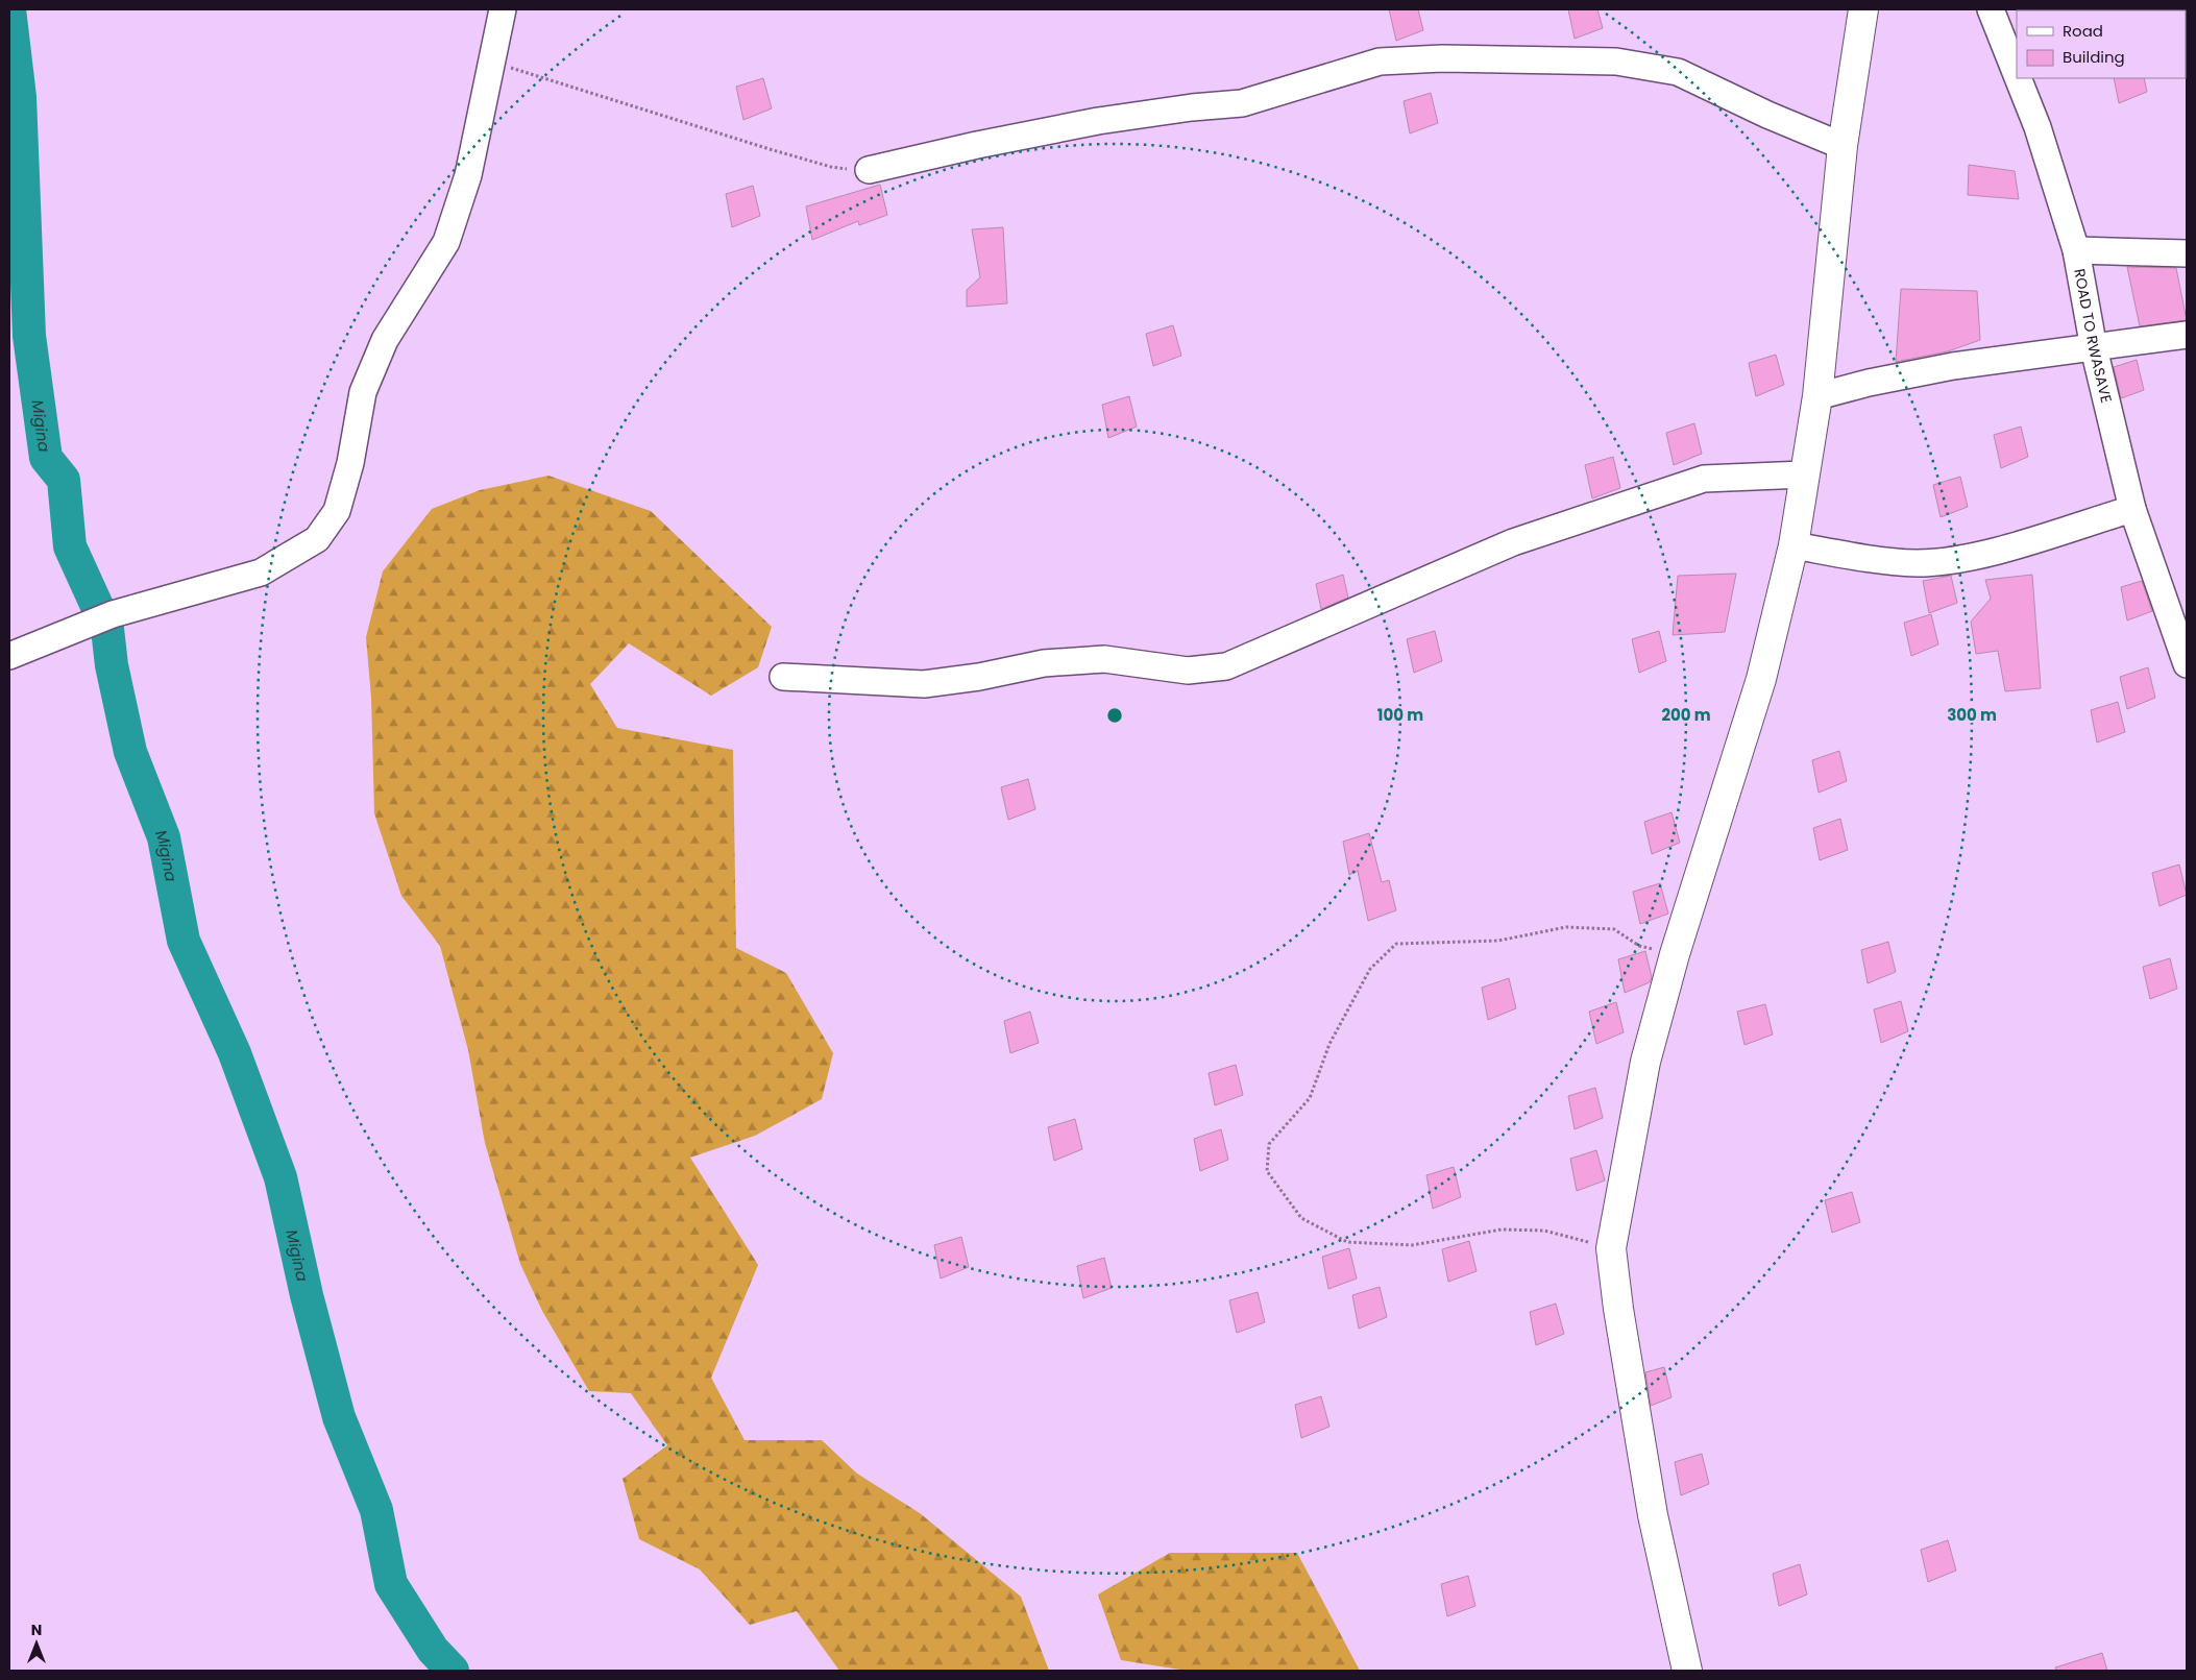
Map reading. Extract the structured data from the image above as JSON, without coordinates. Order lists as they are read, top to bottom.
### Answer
{
  "streets": {
    "street": ["ROAD TO RWASAVE"]
  },
  "water": ["Migina"],
  "legend": ["Road", "Building"],
  "north": "top",
  "rings": ["100 m", "200 m", "300 m"]
}
